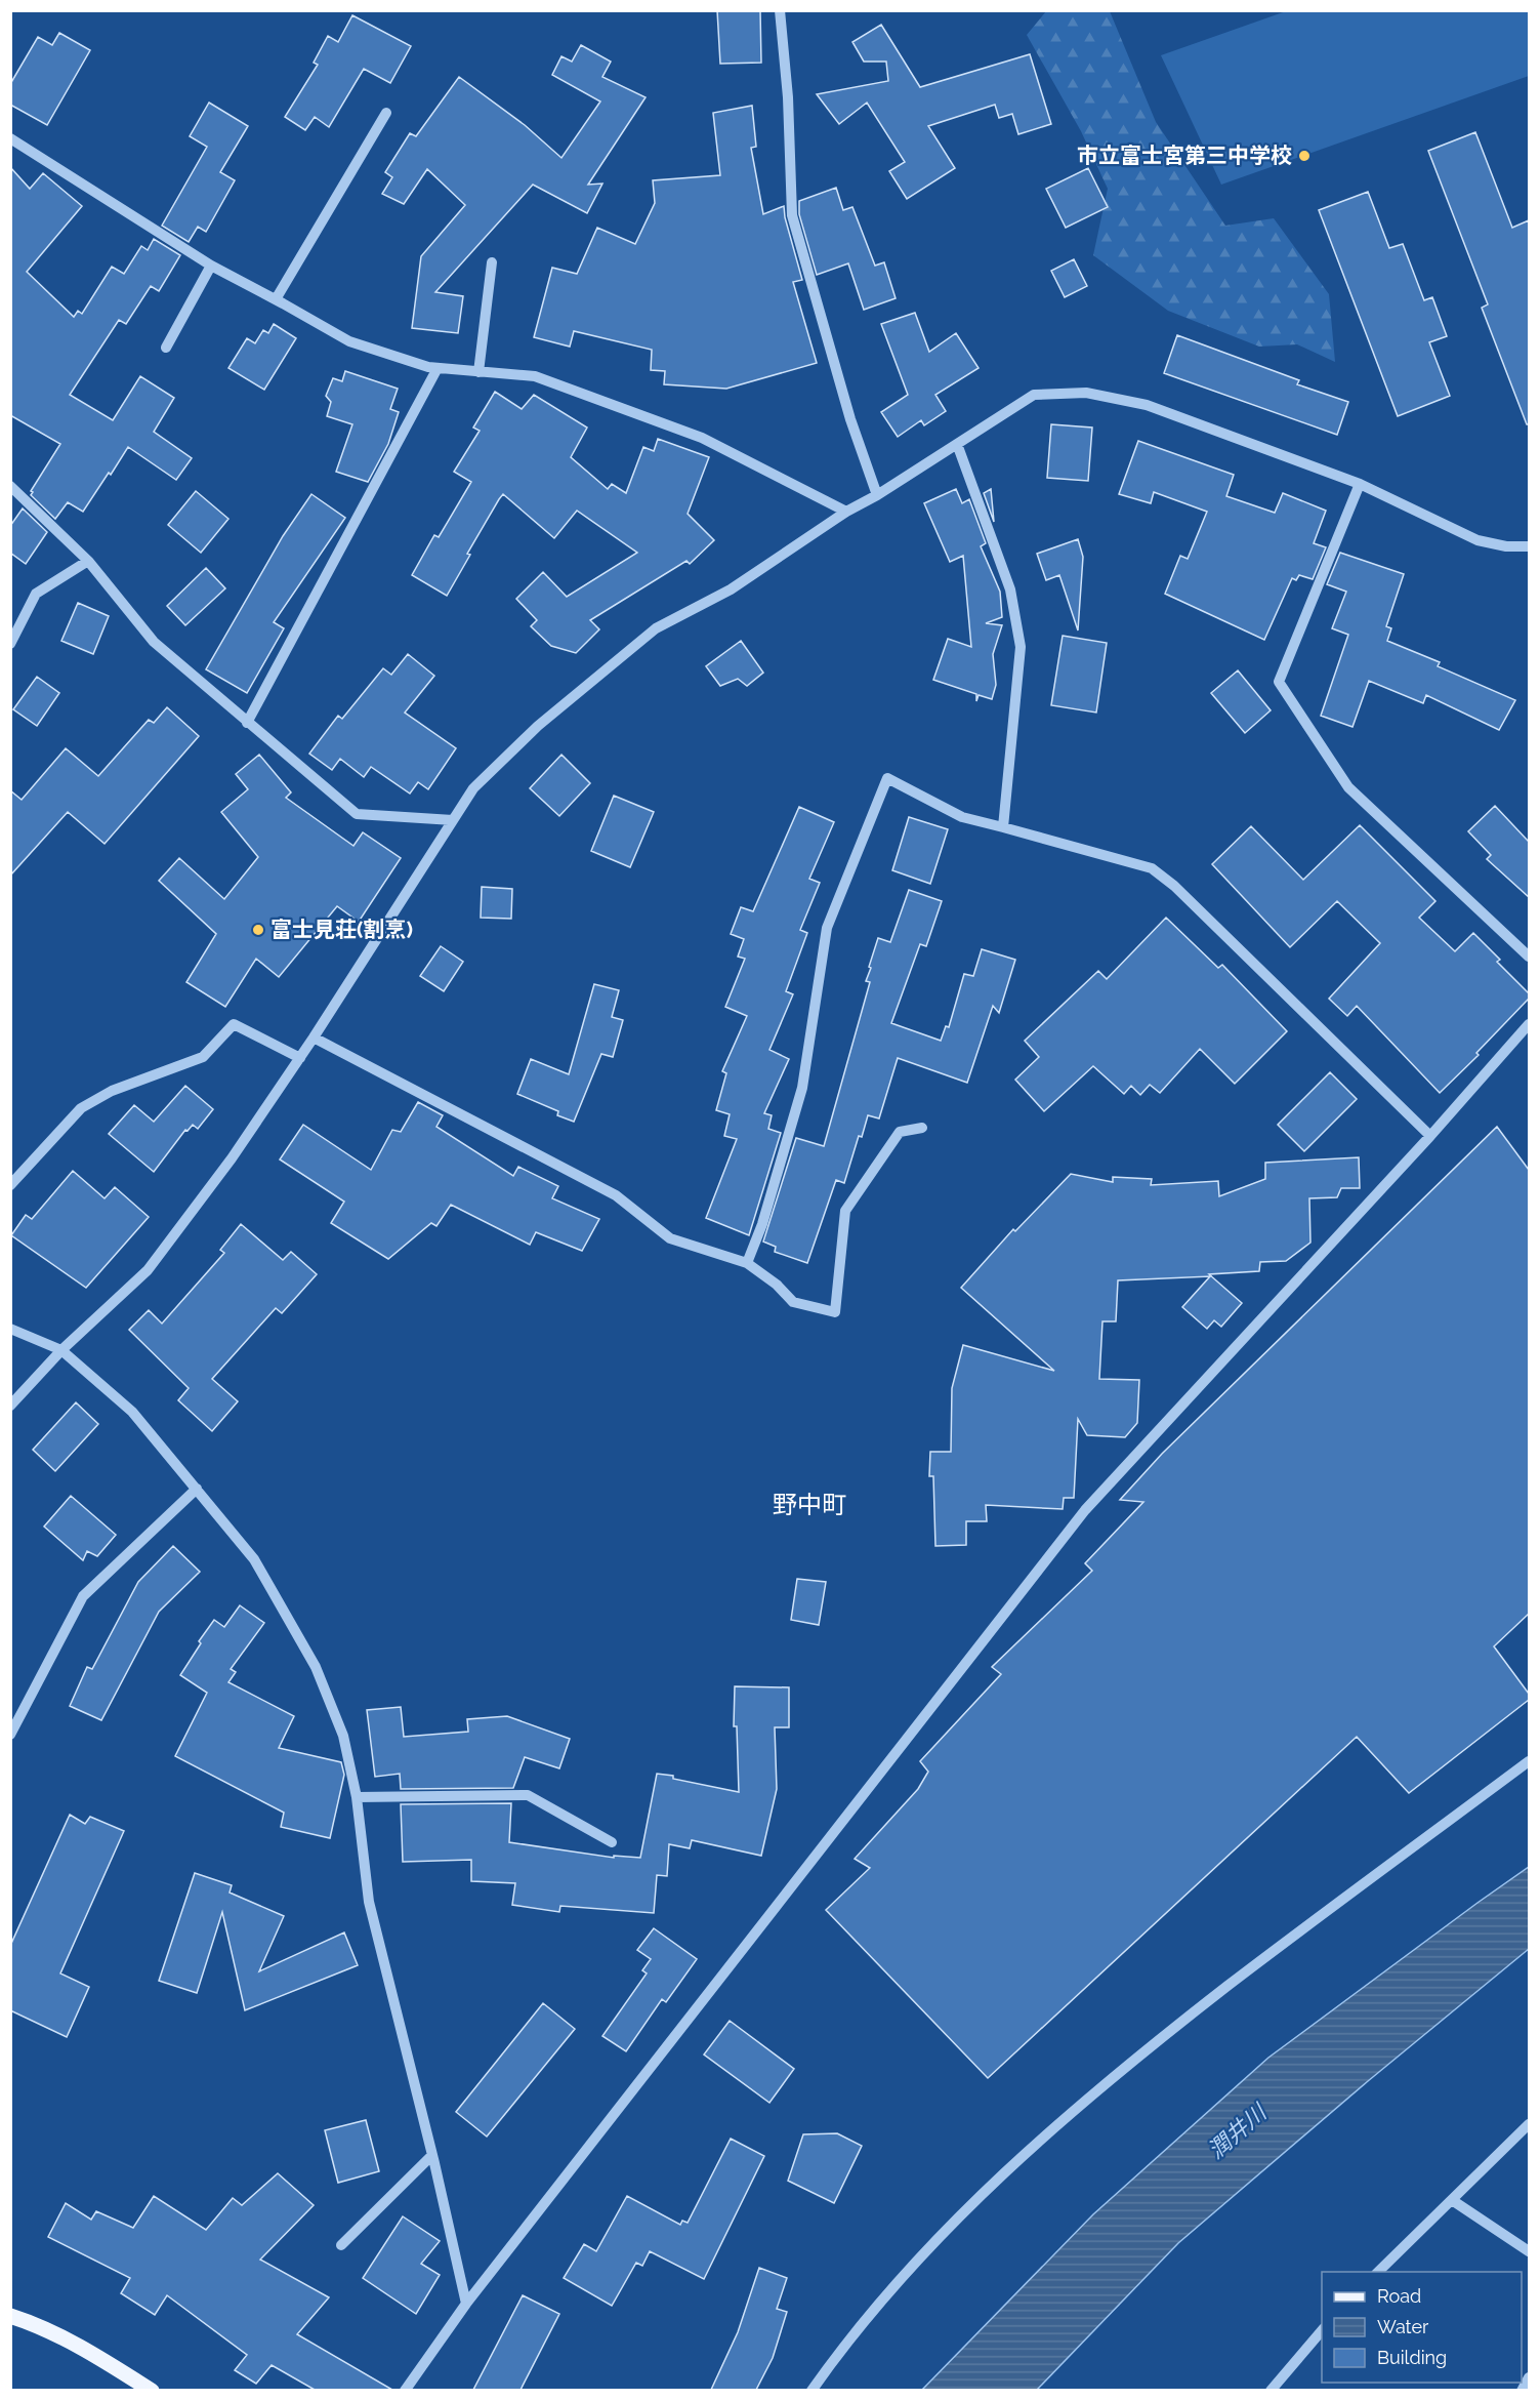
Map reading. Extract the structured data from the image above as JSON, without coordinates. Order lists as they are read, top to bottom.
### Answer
{
  "districts": ["野中町"],
  "water": ["潤井川"],
  "places": ["市立富士宮第三中学校", "富士見荘(割烹)"],
  "legend": ["Road", "Water", "Building"]
}
